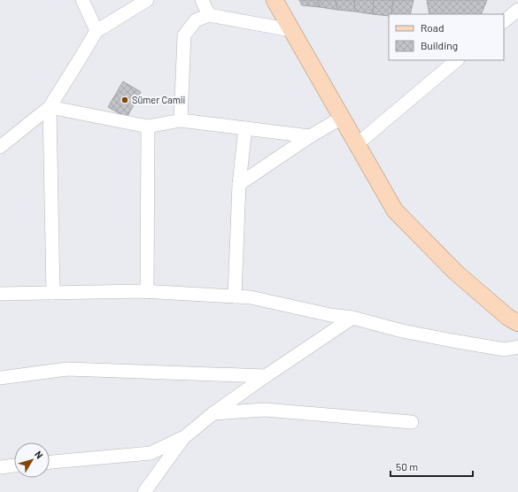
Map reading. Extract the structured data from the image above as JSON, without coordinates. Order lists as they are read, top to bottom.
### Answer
{
  "places": ["Sümer Camii"],
  "legend": ["Road", "Building"],
  "scale_bar": "50 m",
  "north": "top right"
}
